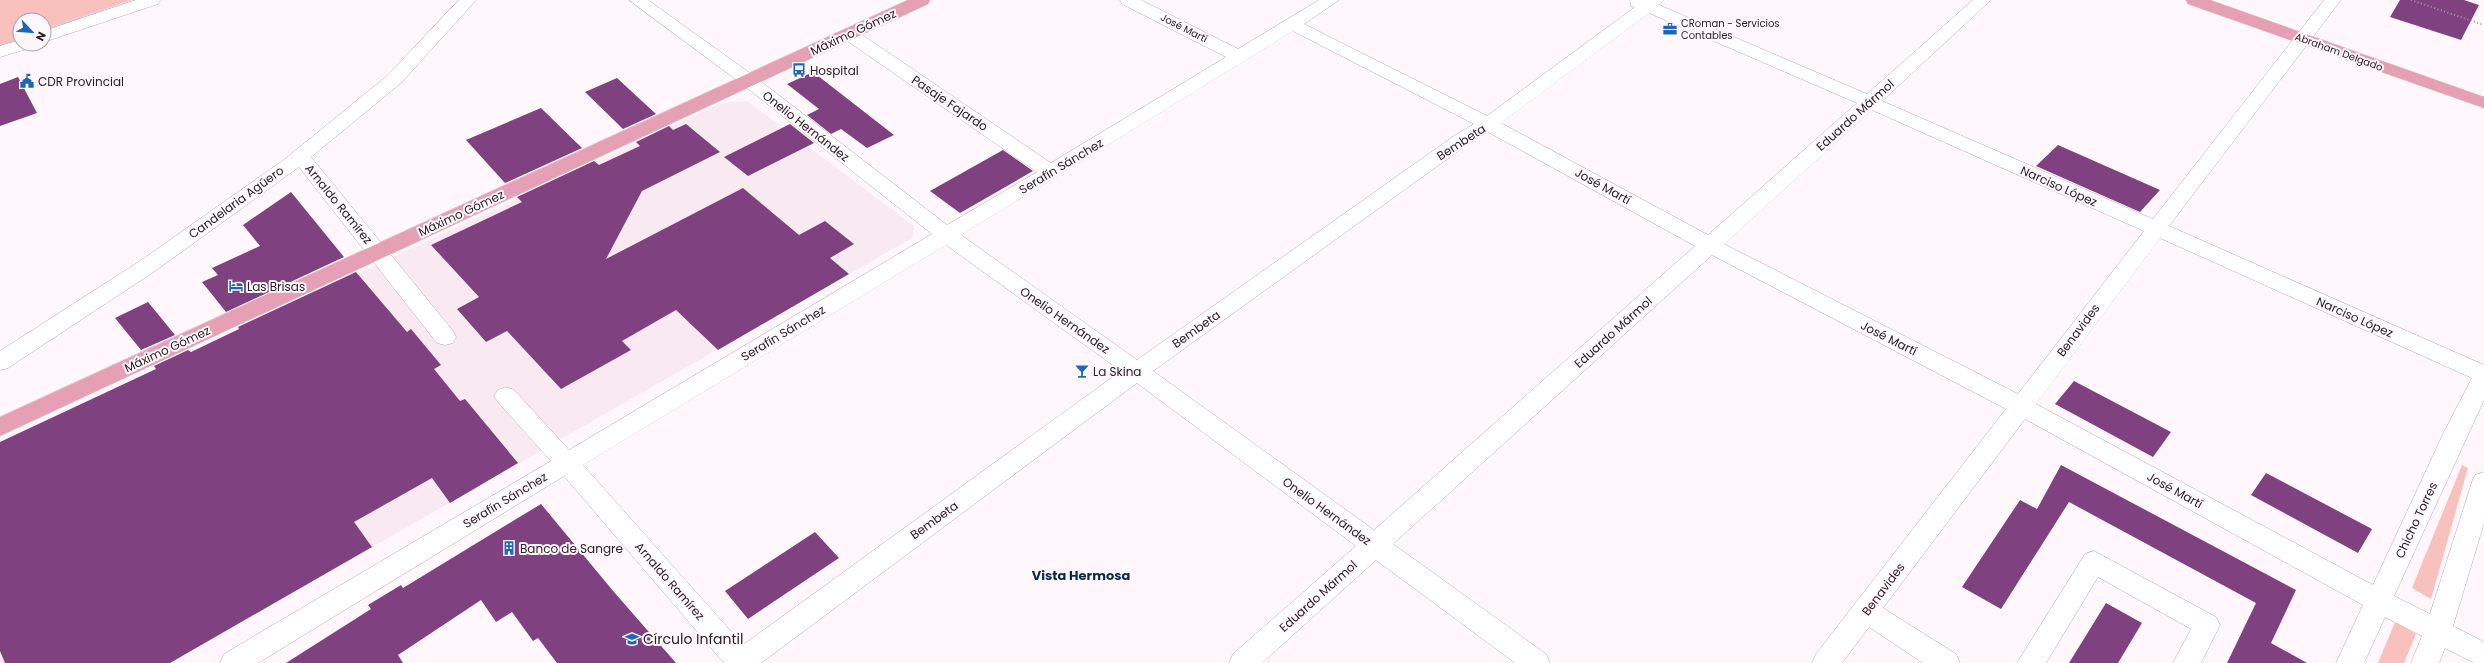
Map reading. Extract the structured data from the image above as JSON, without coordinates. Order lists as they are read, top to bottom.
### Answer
{
  "streets": {
    "main road": ["Máximo Gómez", "Abraham Delgado"],
    "street": [
      "José Martí",
      "Pasaje Fajardo",
      "Eduardo Mármol",
      "Onelio Hernández",
      "Bembeta",
      "Serafín Sánchez",
      "Narciso López",
      "Candelaria Agüero",
      "Arnaldo Ramírez",
      "Benavides",
      "Chicho Torres"
    ]
  },
  "crossings": [
    ["José Martí", "Eduardo Mármol"],
    ["José Martí", "Bembeta"],
    ["José Martí", "Serafín Sánchez"],
    ["José Martí", "Benavides"],
    ["José Martí", "Chicho Torres"],
    ["Máximo Gómez", "Pasaje Fajardo"],
    ["Máximo Gómez", "Onelio Hernández"],
    ["Máximo Gómez", "Arnaldo Ramírez"],
    ["Abraham Delgado", "Benavides"],
    ["Pasaje Fajardo", "Serafín Sánchez"],
    ["Eduardo Mármol", "Onelio Hernández"],
    ["Eduardo Mármol", "Narciso López"],
    ["Onelio Hernández", "Bembeta"],
    ["Onelio Hernández", "Serafín Sánchez"],
    ["Bembeta", "Narciso López"],
    ["Bembeta", "Arnaldo Ramírez"],
    ["Serafín Sánchez", "Arnaldo Ramírez"],
    ["Narciso López", "Benavides"],
    ["Candelaria Agüero", "Arnaldo Ramírez"]
  ],
  "districts": ["Vista Hermosa"],
  "places": {
    "office": ["CRoman - Servicios Contables"],
    "bus stop": ["Hospital"],
    "public building": ["CDR Provincial"],
    "hotel": ["Las Brisas"],
    "bar": ["La Skina"],
    "building": ["Banco de Sangre"],
    "school or university": ["Círculo Infantil"]
  },
  "north": "bottom right"
}
